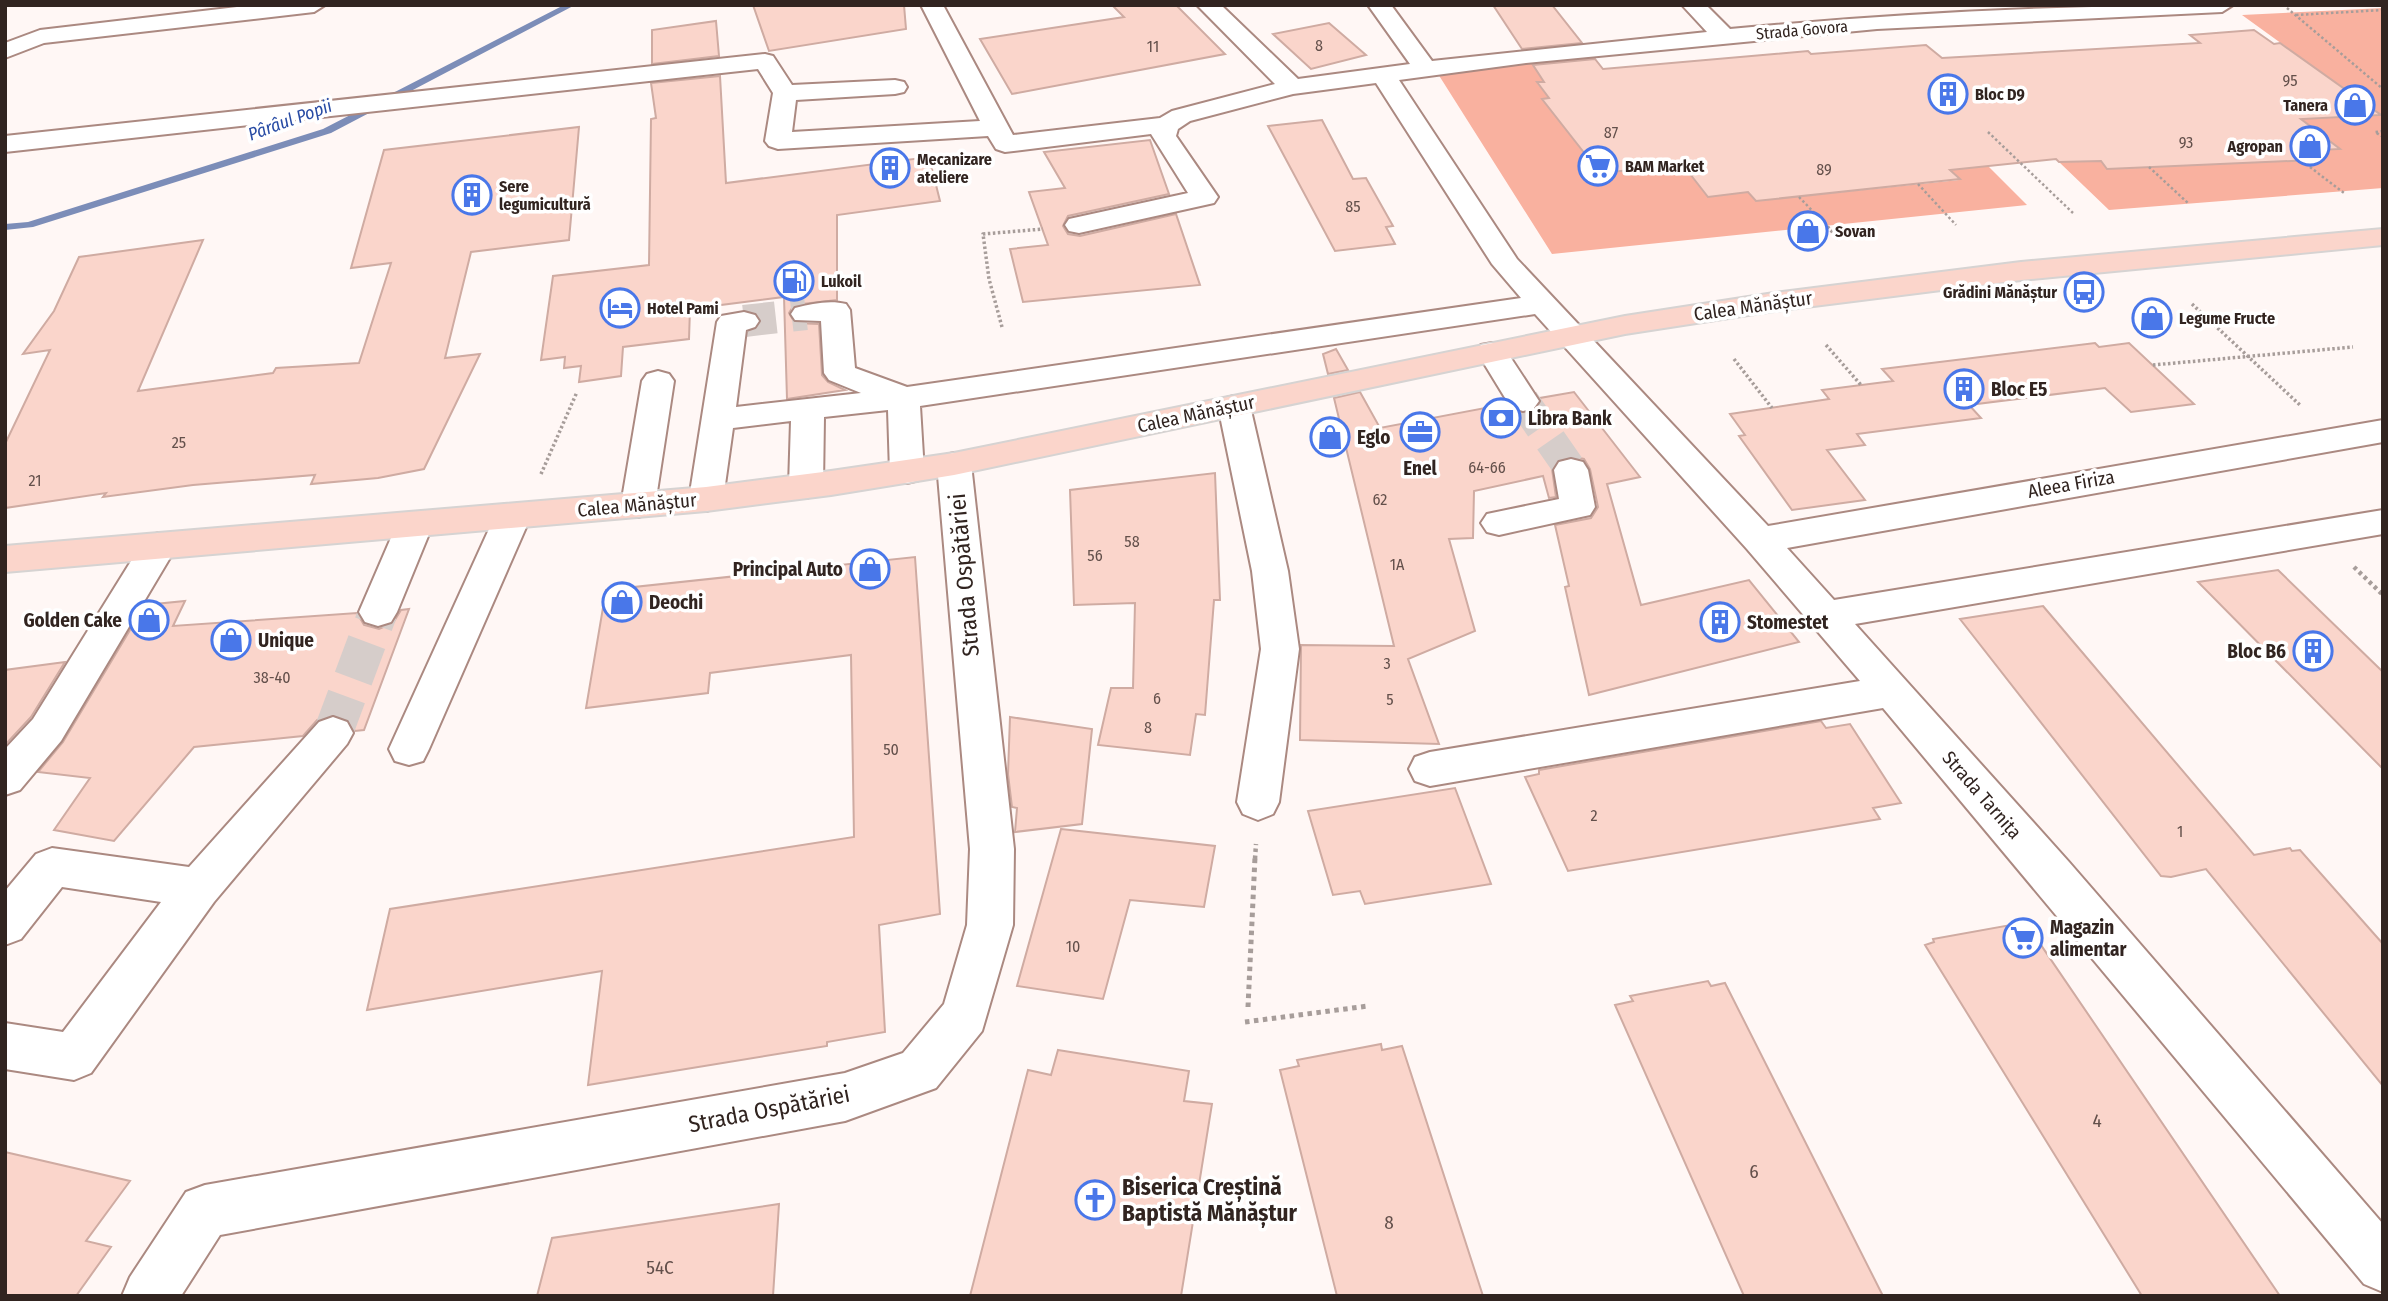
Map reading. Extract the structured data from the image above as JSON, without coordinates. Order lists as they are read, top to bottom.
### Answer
{
  "streets": {
    "main road": ["Calea Mănăștur"],
    "street": [
      "Strada Govora",
      "Aleea Firiza",
      "Strada Ospătăriei",
      "Strada Tarnița"
    ]
  },
  "crossings": [
    ["Calea Mănăștur", "Strada Ospătăriei"],
    ["Calea Mănăștur", "Strada Tarnița"],
    ["Aleea Firiza", "Strada Tarnița"]
  ],
  "water": ["Pârâul Popii"],
  "places": {
    "building": [
      "Bloc D9",
      "Mecanizare ateliere",
      "Sere legumicultură",
      "Bloc E5",
      "Stomestet",
      "Bloc B6"
    ],
    "shop": [
      "Tanera",
      "Agropan",
      "Sovan",
      "Legume Fructe",
      "Eglo",
      "Principal Auto",
      "Deochi",
      "Golden Cake",
      "Unique"
    ],
    "supermarket": ["BAM Market", "Magazin alimentar"],
    "fuel station": ["Lukoil"],
    "bus stop": ["Grădini Mănăștur"],
    "hotel": ["Hotel Pami"],
    "bank": ["Libra Bank"],
    "office": ["Enel"],
    "church": ["Biserica Creștină Baptistă Mănăștur"]
  },
  "house_numbers": [
    "8",
    "11",
    "95",
    "87",
    "93",
    "89",
    "85",
    "25",
    "64-66",
    "21",
    "62",
    "58",
    "56",
    "1A",
    "3",
    "38-40",
    "6",
    "5",
    "8",
    "50",
    "2",
    "1",
    "10",
    "4",
    "6",
    "8",
    "54C"
  ]
}
